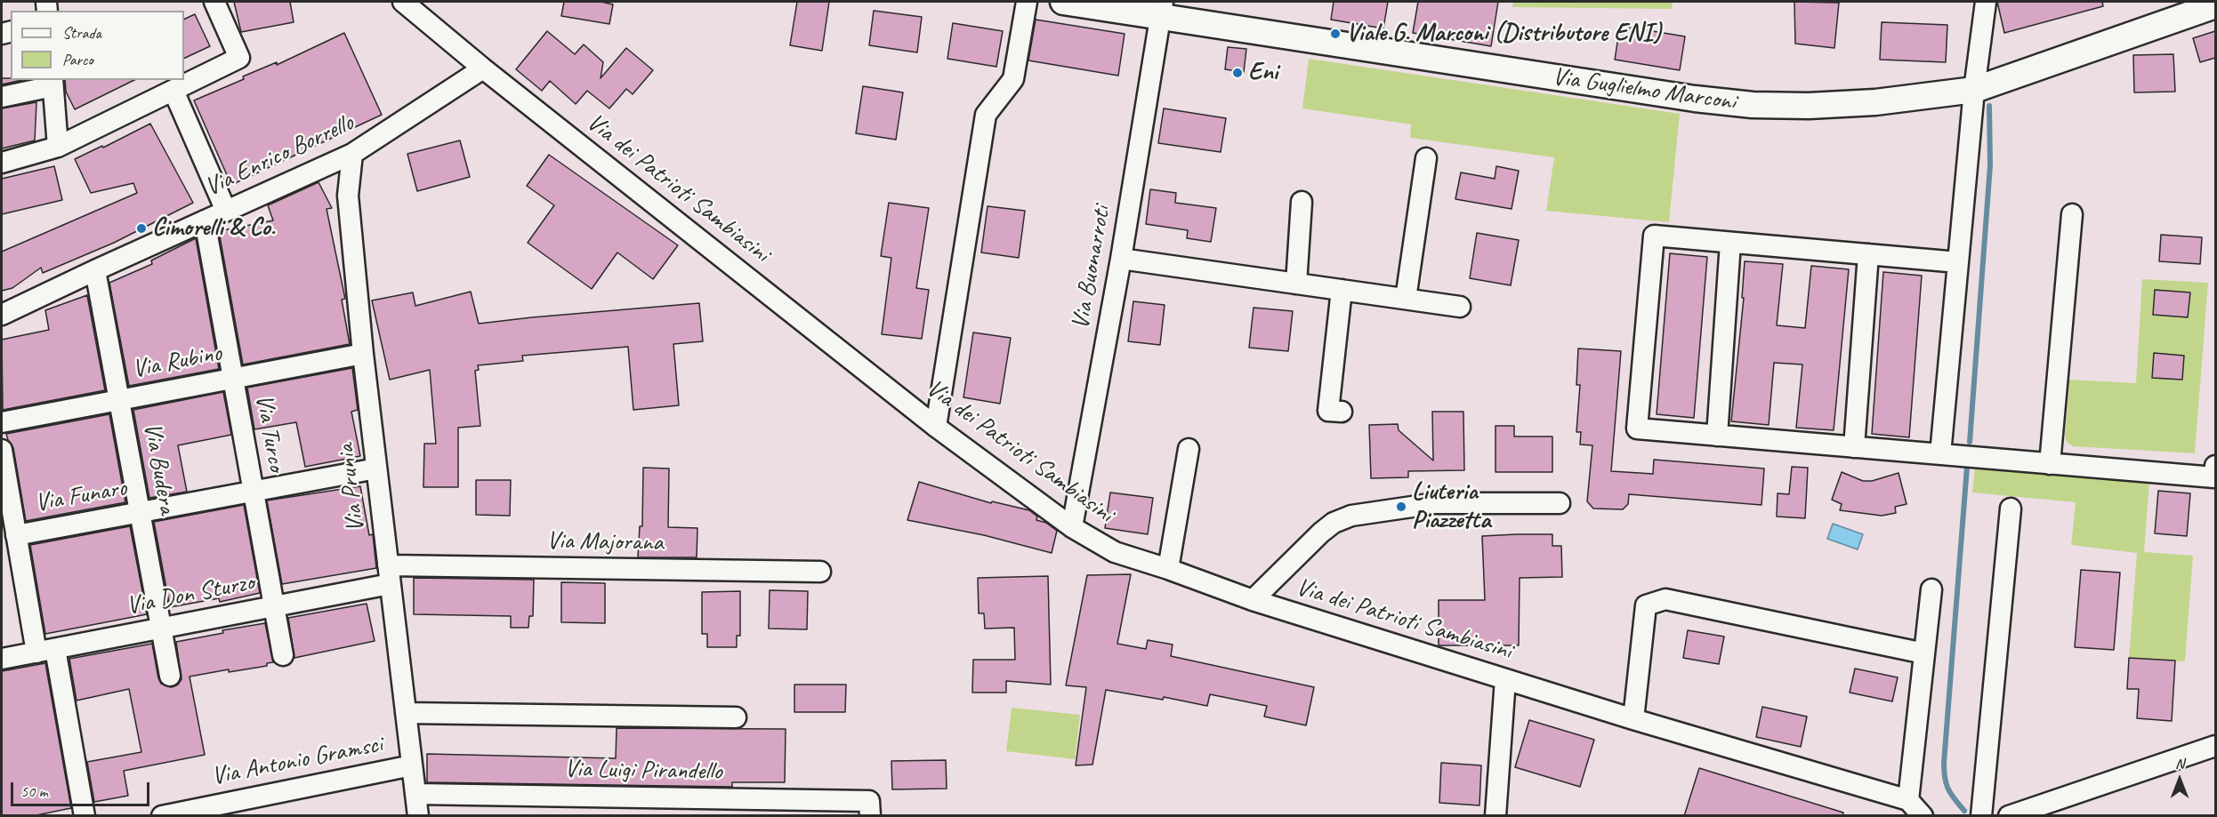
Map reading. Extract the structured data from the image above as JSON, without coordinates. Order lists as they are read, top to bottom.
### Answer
{
  "streets": {
    "main road": ["Via Guglielmo Marconi"],
    "street": [
      "Via Enrico Borrello",
      "Via dei Patrioti Sambiasini",
      "Via Buonarroti",
      "Via Rubino",
      "Via Turco",
      "Via Budera",
      "Via Prunia",
      "Via Funaro",
      "Via Majorana",
      "Via Don Sturzo",
      "Via Antonio Gramsci",
      "Via Luigi Pirandello"
    ]
  },
  "crossings": [
    ["Via Guglielmo Marconi", "Via Buonarroti"],
    ["Via Enrico Borrello", "Via dei Patrioti Sambiasini"],
    ["Via Enrico Borrello", "Via Turco"],
    ["Via Enrico Borrello", "Via Budera"],
    ["Via Enrico Borrello", "Via Prunia"],
    ["Via dei Patrioti Sambiasini", "Via Buonarroti"],
    ["Via Rubino", "Via Turco"],
    ["Via Rubino", "Via Budera"],
    ["Via Rubino", "Via Prunia"],
    ["Via Turco", "Via Funaro"],
    ["Via Turco", "Via Don Sturzo"],
    ["Via Budera", "Via Funaro"],
    ["Via Budera", "Via Don Sturzo"],
    ["Via Prunia", "Via Funaro"],
    ["Via Prunia", "Via Majorana"],
    ["Via Prunia", "Via Don Sturzo"],
    ["Via Prunia", "Via Antonio Gramsci"],
    ["Via Prunia", "Via Luigi Pirandello"],
    ["Via Majorana", "Via Don Sturzo"]
  ],
  "places": [
    "Viale G. Marconi (Distributore ENI)",
    "Eni",
    "Cimorelli & Co.",
    "Liuteria Piazzetta"
  ],
  "legend": ["Strada", "Parco"],
  "scale_bar": "50 m",
  "north": "top"
}
